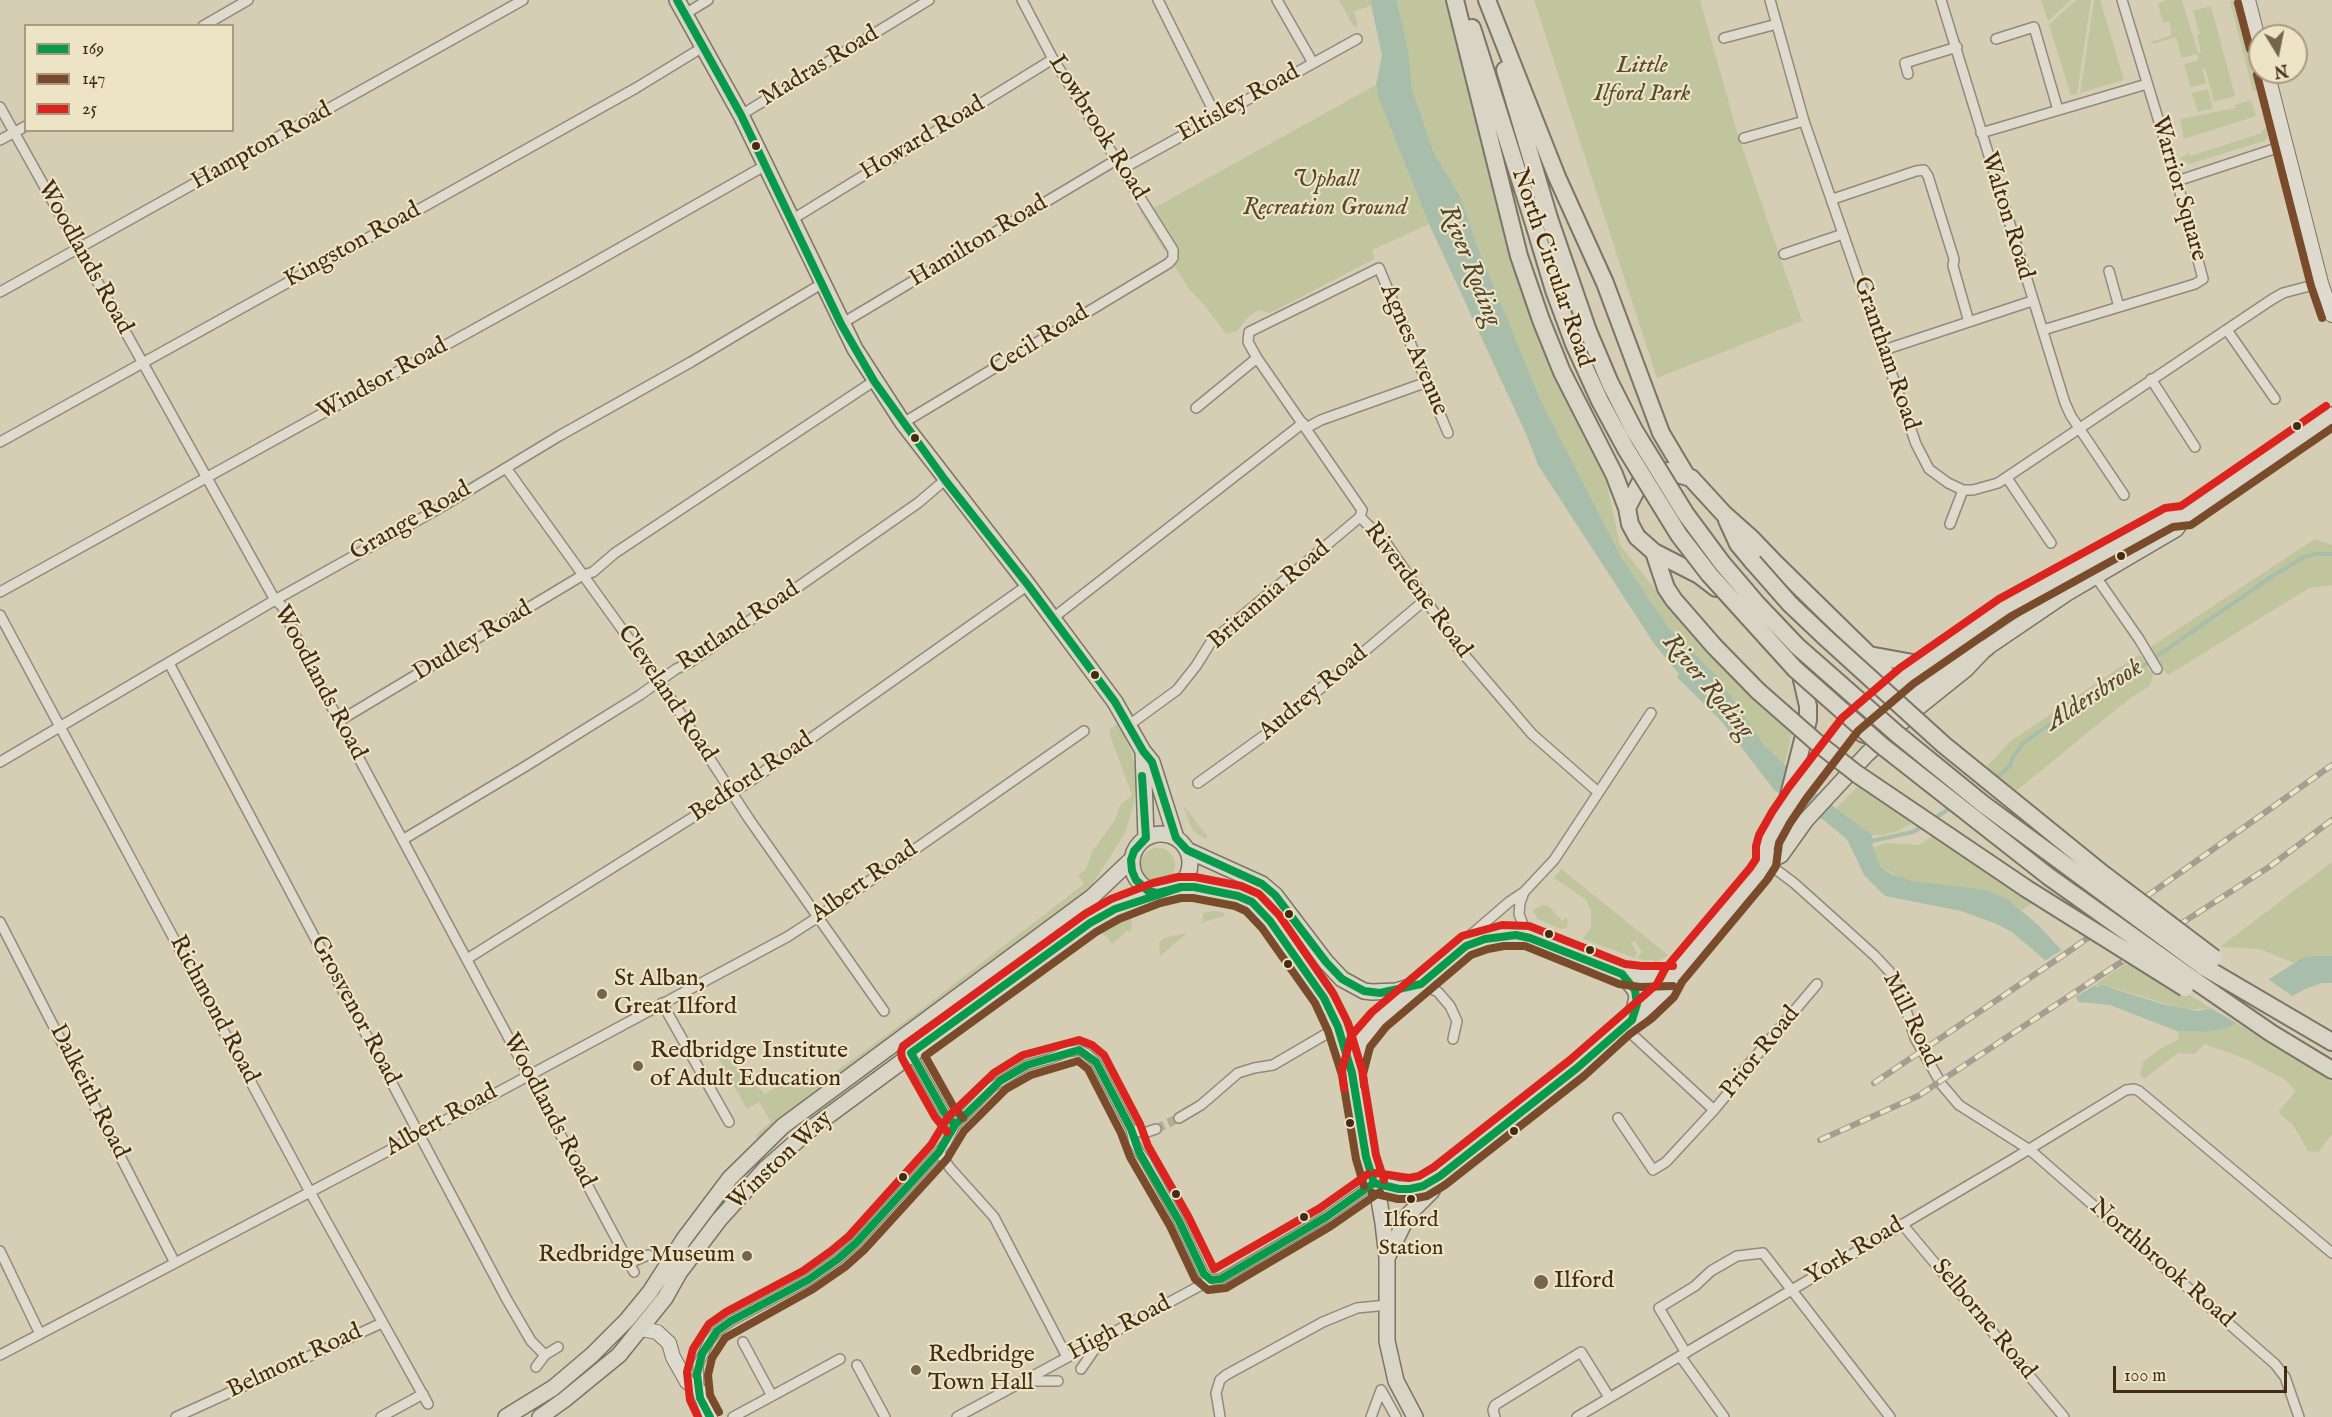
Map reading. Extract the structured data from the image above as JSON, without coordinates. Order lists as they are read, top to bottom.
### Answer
{
  "streets": {
    "highway": ["North Circular Road"],
    "main road": ["Winston Way"],
    "street": [
      "Madras Road",
      "Eltisley Road",
      "Lowbrook Road",
      "Howard Road",
      "Hampton Road",
      "Warrior Square",
      "Walton Road",
      "Hamilton Road",
      "Kingston Road",
      "Woodlands Road",
      "Cecil Road",
      "Agnes Avenue",
      "Grantham Road",
      "Windsor Road",
      "Grange Road",
      "Riverdene Road",
      "Britannia Road",
      "Rutland Road",
      "Dudley Road",
      "Cleveland Road",
      "Audrey Road",
      "Bedford Road",
      "Albert Road",
      "Richmond Road",
      "Grosvenor Road",
      "Mill Road",
      "Prior Road",
      "Dalkeith Road",
      "York Road",
      "Northbrook Road",
      "Selborne Road",
      "High Road",
      "Belmont Road"
    ]
  },
  "crossings": [
    ["Eltisley Road", "Lowbrook Road"],
    ["Lowbrook Road", "Howard Road"],
    ["Lowbrook Road", "Hamilton Road"],
    ["Lowbrook Road", "Cecil Road"],
    ["Hampton Road", "Woodlands Road"],
    ["Warrior Square", "Walton Road"],
    ["Kingston Road", "Woodlands Road"],
    ["Woodlands Road", "Windsor Road"],
    ["Woodlands Road", "Grange Road"],
    ["Woodlands Road", "Rutland Road"],
    ["Woodlands Road", "Dudley Road"],
    ["Woodlands Road", "Bedford Road"],
    ["Woodlands Road", "Albert Road"],
    ["Agnes Avenue", "Riverdene Road"],
    ["Grange Road", "Cleveland Road"],
    ["Grange Road", "Richmond Road"],
    ["Grange Road", "Grosvenor Road"],
    ["Riverdene Road", "Britannia Road"],
    ["Riverdene Road", "Audrey Road"],
    ["Rutland Road", "Cleveland Road"],
    ["Dudley Road", "Cleveland Road"],
    ["Cleveland Road", "Bedford Road"],
    ["Cleveland Road", "Albert Road"],
    ["Albert Road", "Richmond Road"],
    ["Albert Road", "Grosvenor Road"],
    ["Albert Road", "Dalkeith Road"],
    ["Richmond Road", "Belmont Road"],
    ["Mill Road", "York Road"],
    ["Mill Road", "Northbrook Road"],
    ["York Road", "Northbrook Road"],
    ["York Road", "Selborne Road"]
  ],
  "water": ["River Roding", "Aldersbrook"],
  "parks": ["Little Ilford Park", "Uphall Recreation Ground"],
  "places": [
    "St Alban, Great Ilford",
    "Redbridge Institute of Adult Education",
    "Ilford Station",
    "Redbridge Museum",
    "Ilford",
    "Redbridge Town Hall"
  ],
  "lines": ["transit line 169", "transit line 147", "transit line 25"],
  "legend": ["169", "147", "25"],
  "scale_bar": "100 m",
  "north": "bottom"
}
